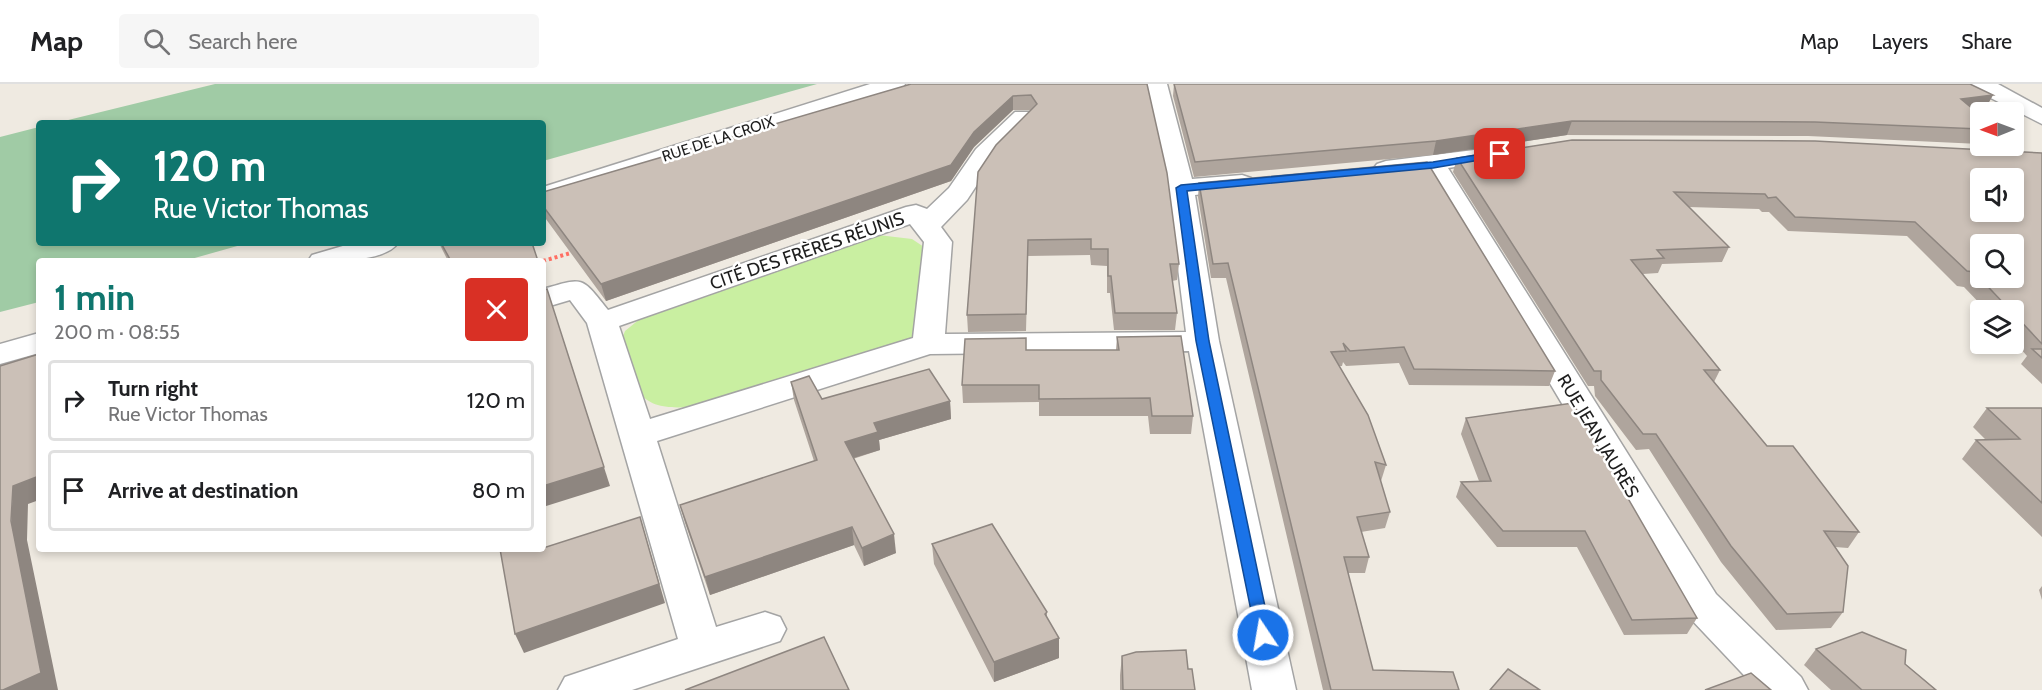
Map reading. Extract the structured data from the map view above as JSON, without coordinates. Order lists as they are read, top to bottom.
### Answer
{
  "streets": {
    "street": ["RUE DE LA CROIX", "CITÉ DES FRÈRES RÉUNIS", "RUE JEAN JAURÈS"]
  },
  "north": "left",
  "page": {
    "header": "Map",
    "search": "Search here",
    "nav": ["Map", "Layers", "Share"],
    "turn": ["120 m", "Rue Victor Thomas"],
    "heading": ["1 min", "200 m · 08:55"],
    "list": [
      {
        "name": "Turn right",
        "note": "Rue Victor Thomas",
        "value": "120 m"
      },
      {
        "name": "Arrive at destination",
        "value": "80 m"
      }
    ]
  }
}
